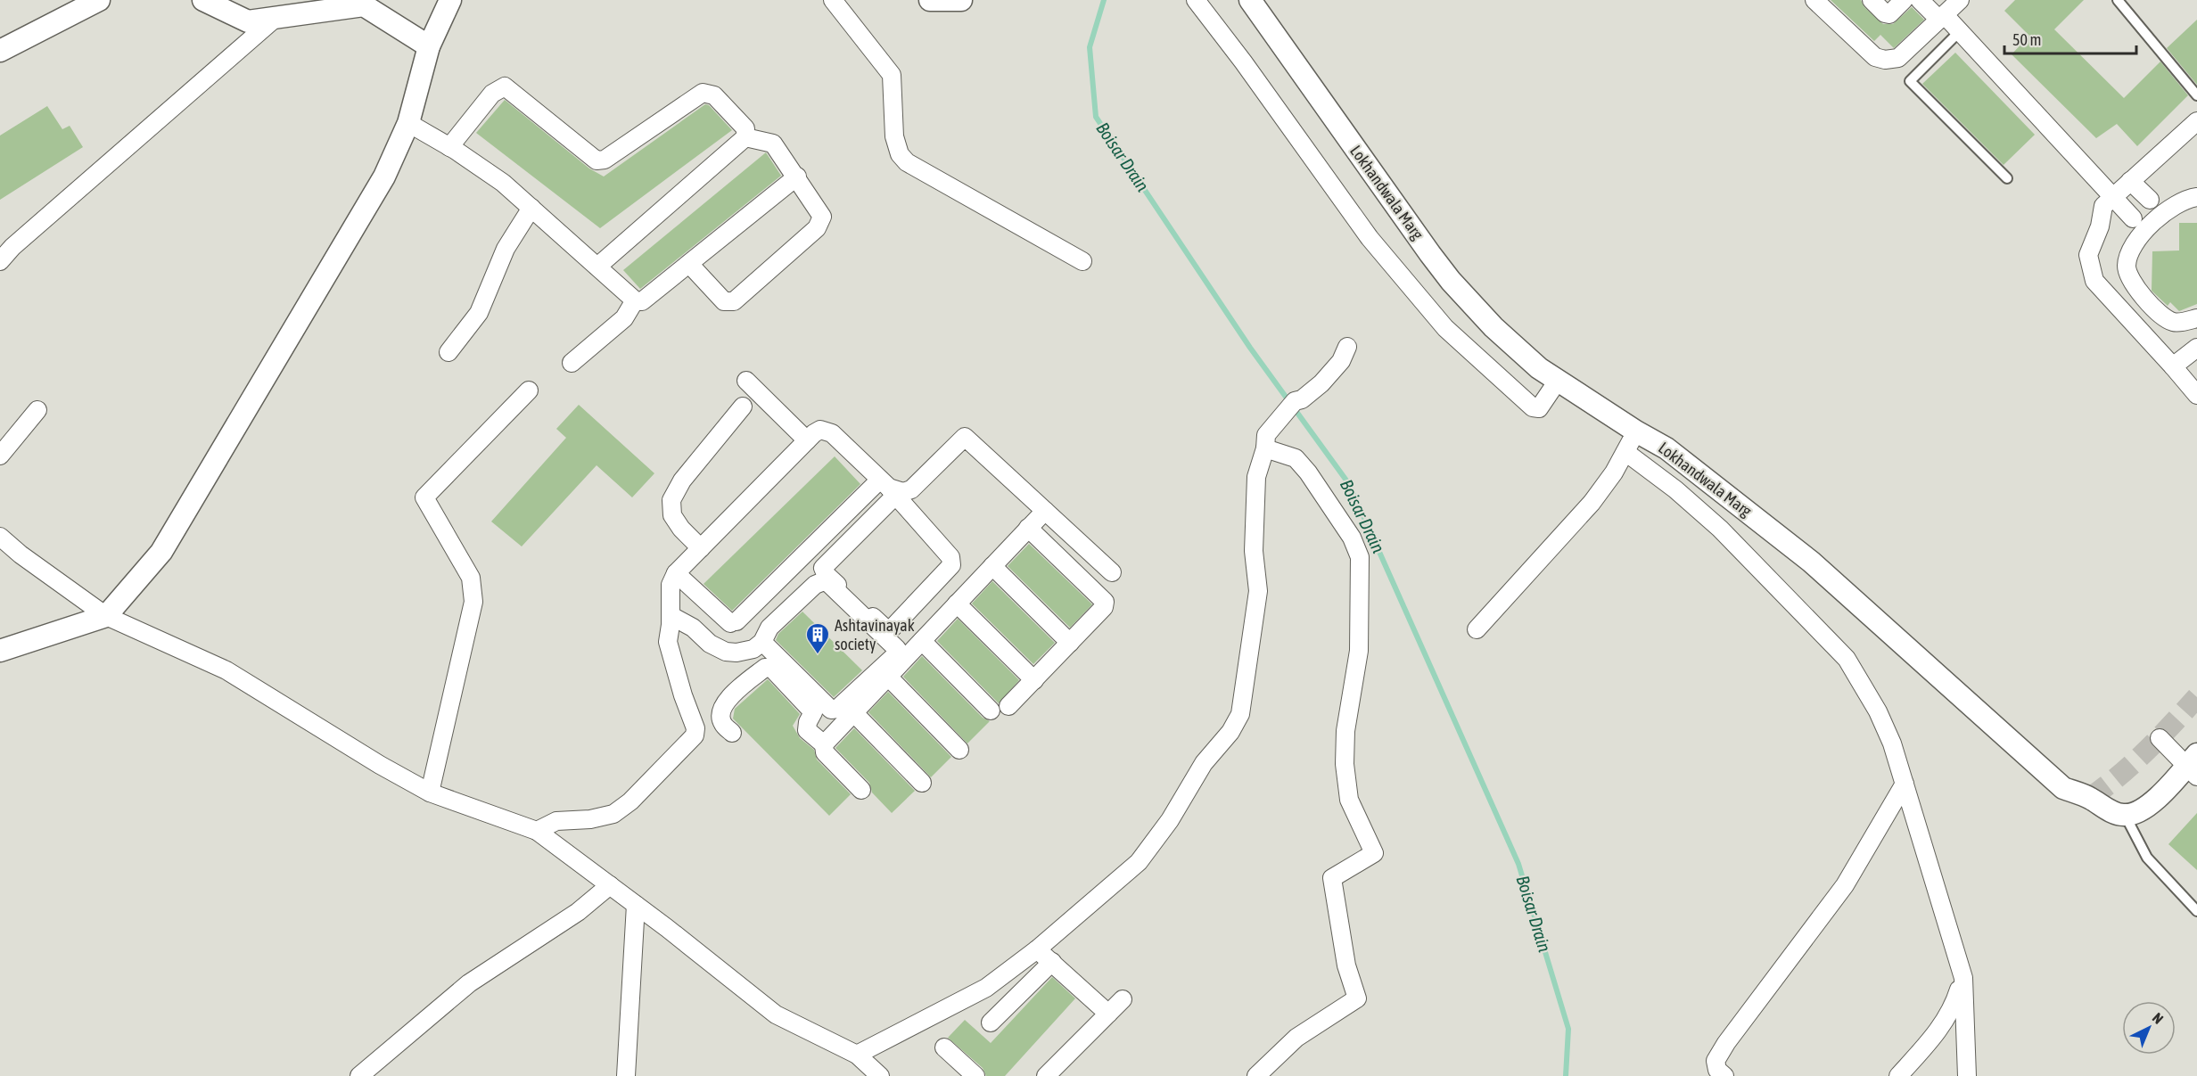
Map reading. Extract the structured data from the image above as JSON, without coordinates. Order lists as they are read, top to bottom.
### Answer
{
  "streets": {
    "street": ["Lokhandwala Marg"]
  },
  "water": ["Boisar Drain"],
  "places": {
    "building": ["Ashtavinayak society"]
  },
  "scale_bar": "50 m",
  "north": "top right"
}
